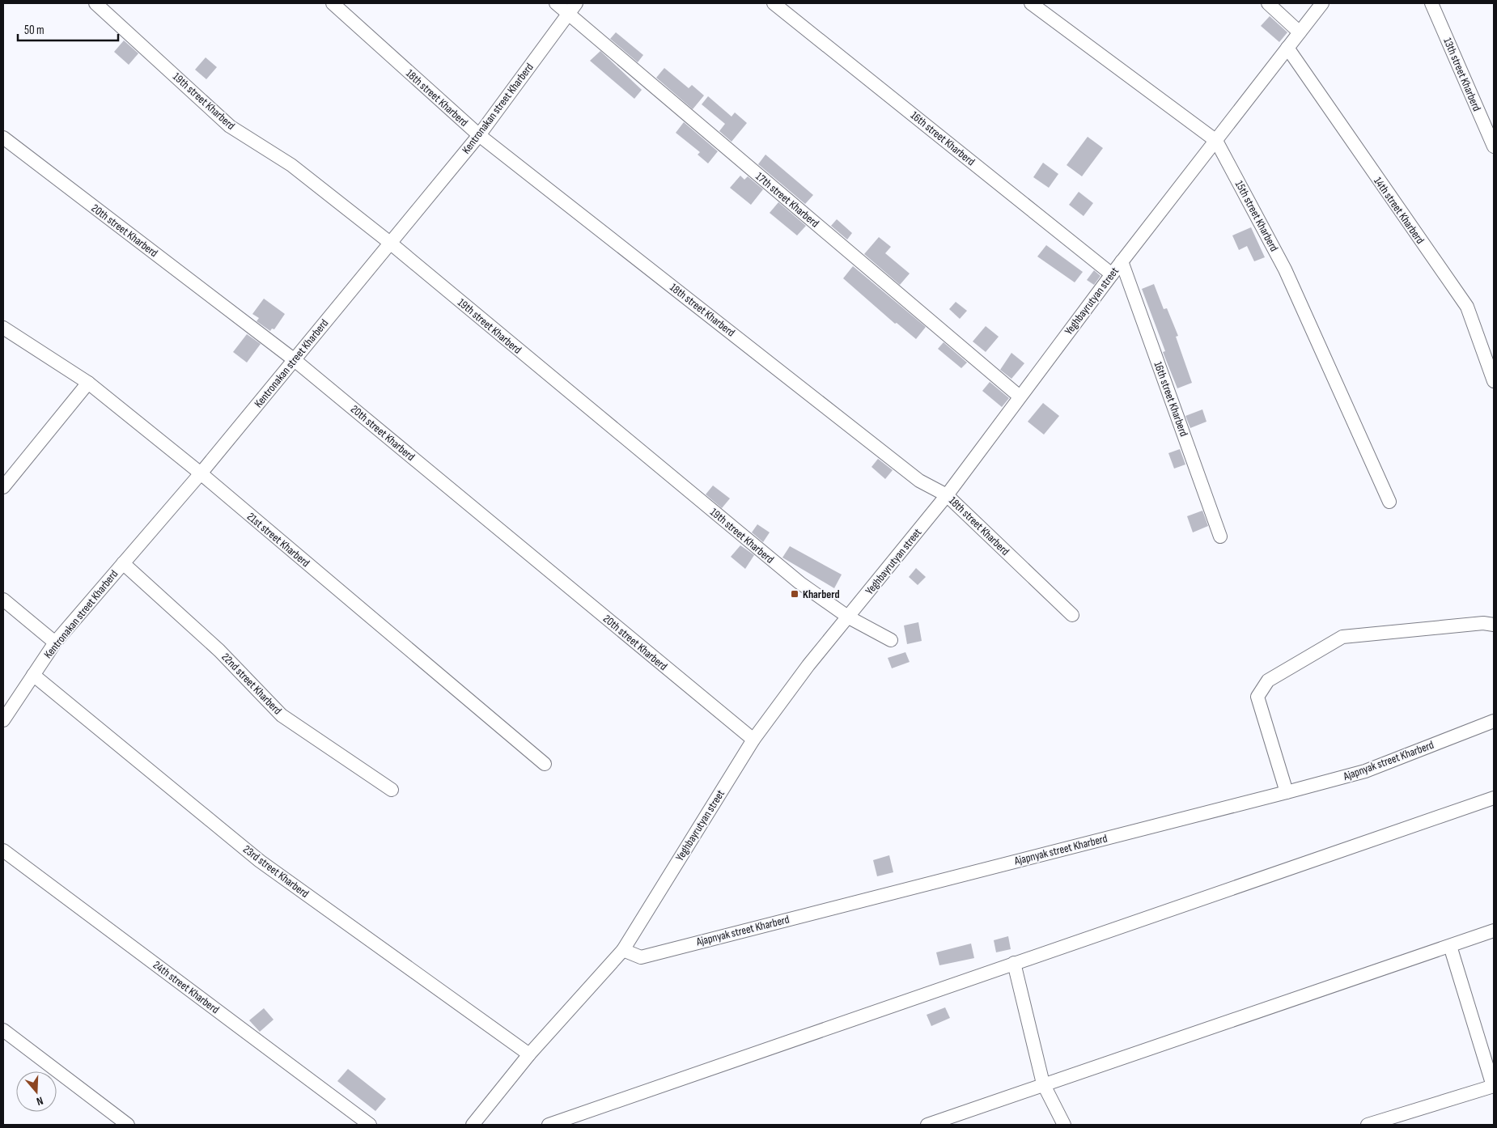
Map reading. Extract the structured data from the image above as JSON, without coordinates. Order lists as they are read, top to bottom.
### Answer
{
  "streets": {
    "street": [
      "13th street Kharberd",
      "18th street Kharberd",
      "19th street Kharberd",
      "Kentronakan street Kharberd",
      "16th street Kharberd",
      "17th street Kharberd",
      "14th street Kharberd",
      "15th street Kharberd",
      "20th street Kharberd",
      "Yeghbayrutyan street",
      "21st street Kharberd",
      "22nd street Kharberd",
      "Ajapnyak street Kharberd",
      "23rd street Kharberd",
      "24th street Kharberd"
    ]
  },
  "crossings": [
    ["18th street Kharberd", "Kentronakan street Kharberd"],
    ["18th street Kharberd", "Yeghbayrutyan street"],
    ["19th street Kharberd", "Kentronakan street Kharberd"],
    ["19th street Kharberd", "Yeghbayrutyan street"],
    ["Kentronakan street Kharberd", "17th street Kharberd"],
    ["Kentronakan street Kharberd", "20th street Kharberd"],
    ["Kentronakan street Kharberd", "21st street Kharberd"],
    ["Kentronakan street Kharberd", "22nd street Kharberd"],
    ["Kentronakan street Kharberd", "23rd street Kharberd"],
    ["16th street Kharberd", "Yeghbayrutyan street"],
    ["17th street Kharberd", "Yeghbayrutyan street"],
    ["14th street Kharberd", "Yeghbayrutyan street"],
    ["15th street Kharberd", "Yeghbayrutyan street"],
    ["20th street Kharberd", "Yeghbayrutyan street"],
    ["Yeghbayrutyan street", "Ajapnyak street Kharberd"],
    ["Yeghbayrutyan street", "23rd street Kharberd"]
  ],
  "places": {
    "transit": ["Kharberd"]
  },
  "scale_bar": "50 m",
  "north": "bottom"
}
